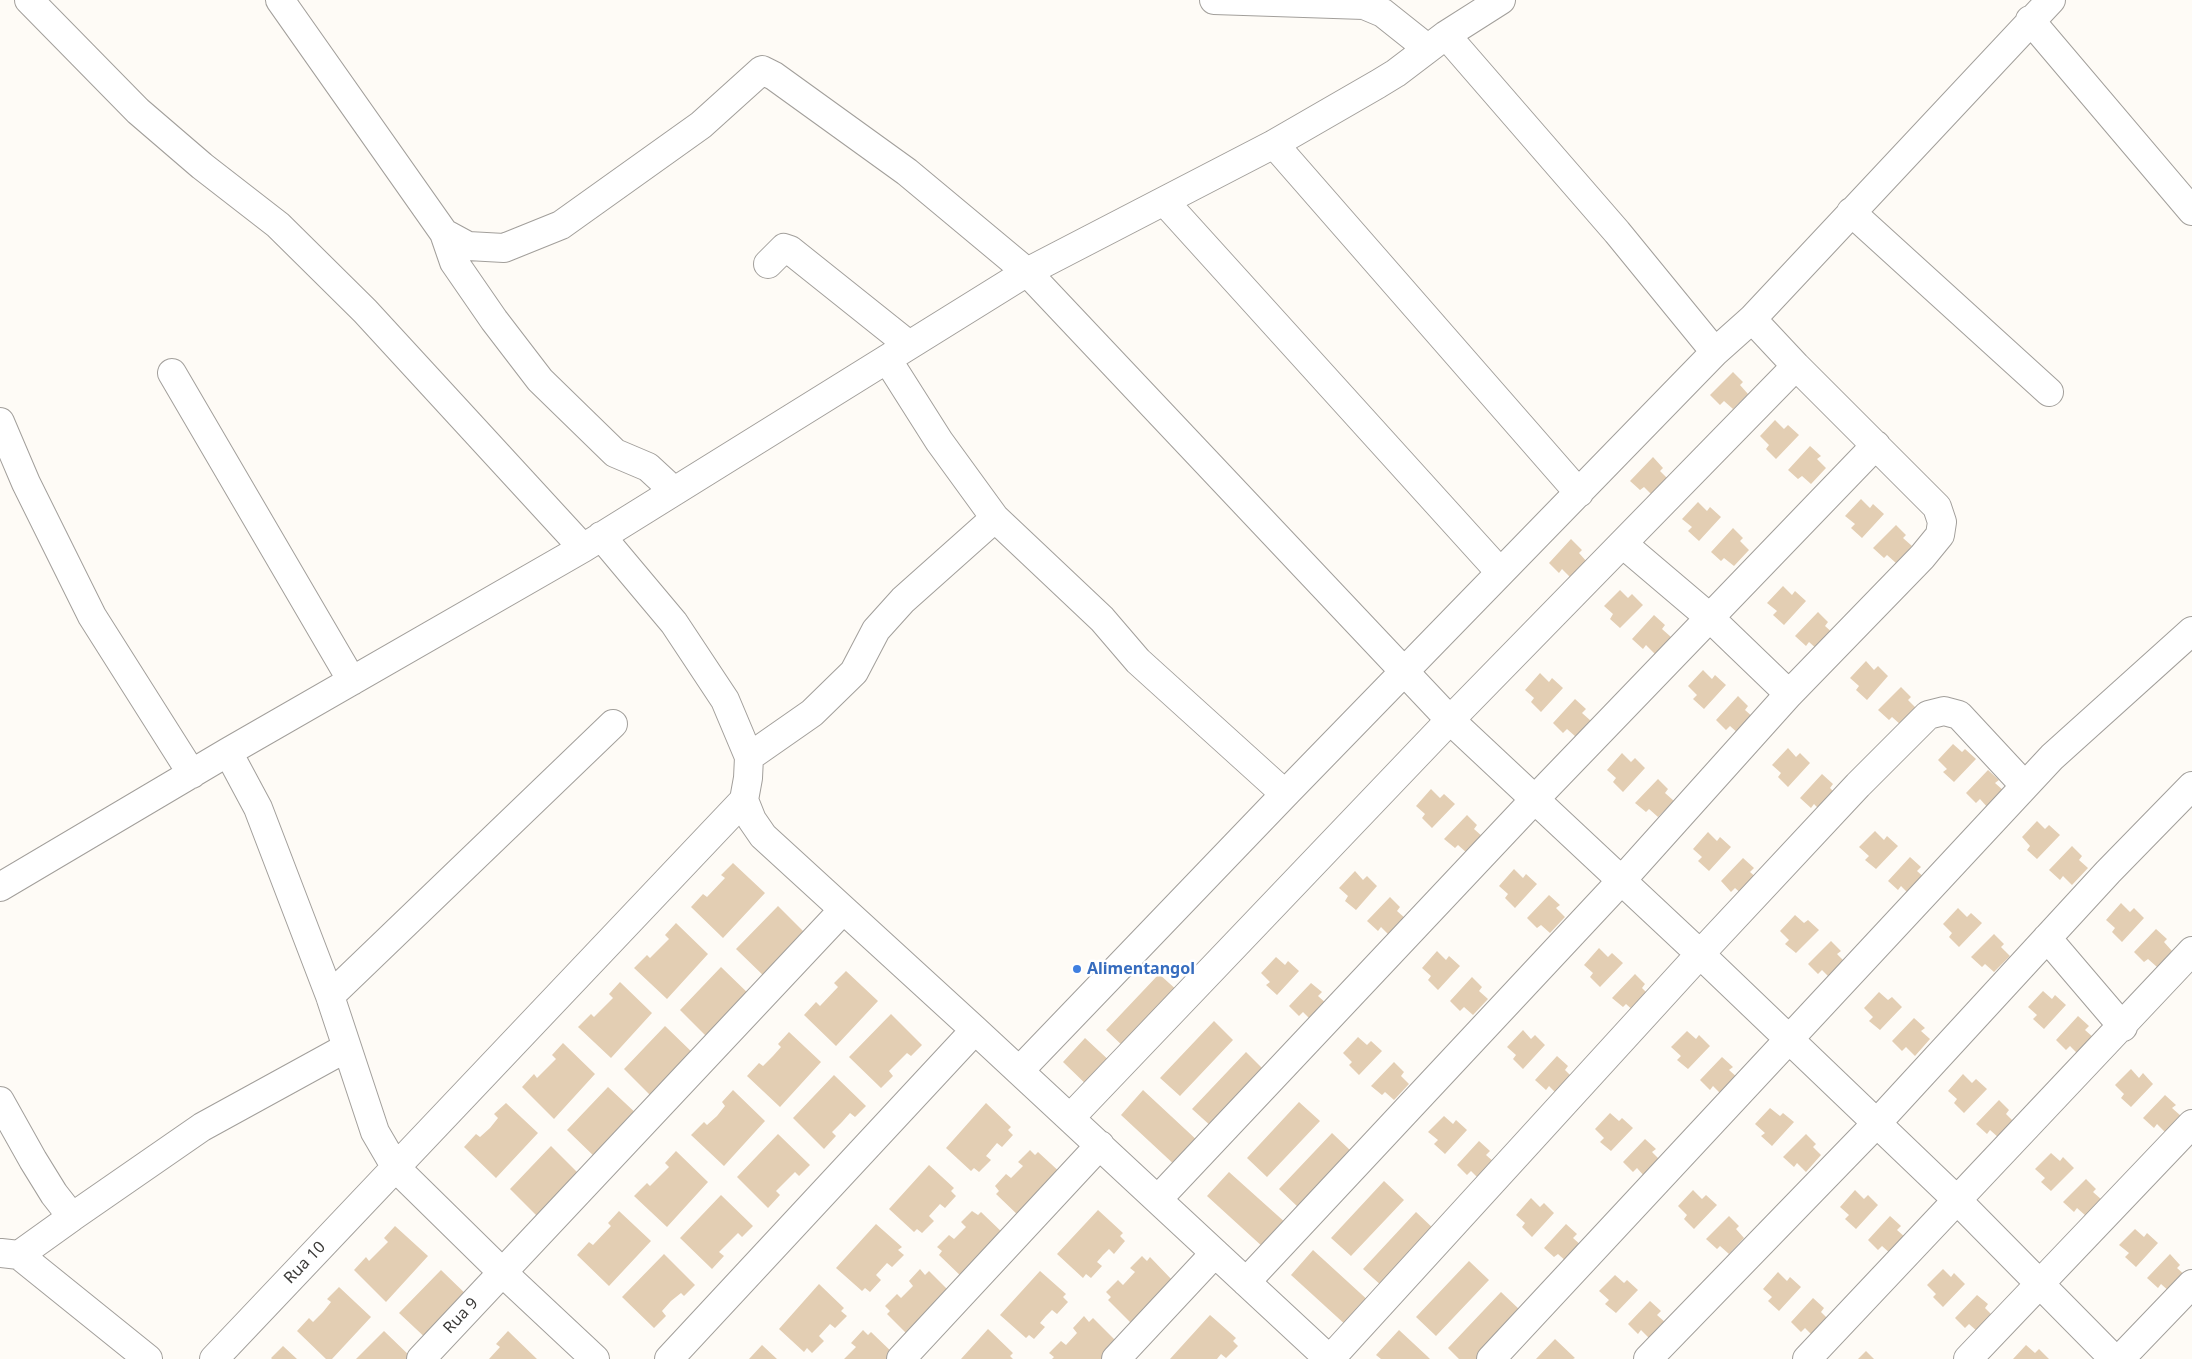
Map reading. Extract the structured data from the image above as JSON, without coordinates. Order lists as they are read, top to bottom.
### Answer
{
  "streets": {
    "street": ["Rua 10", "Rua 9"]
  },
  "places": ["Alimentangol"]
}
